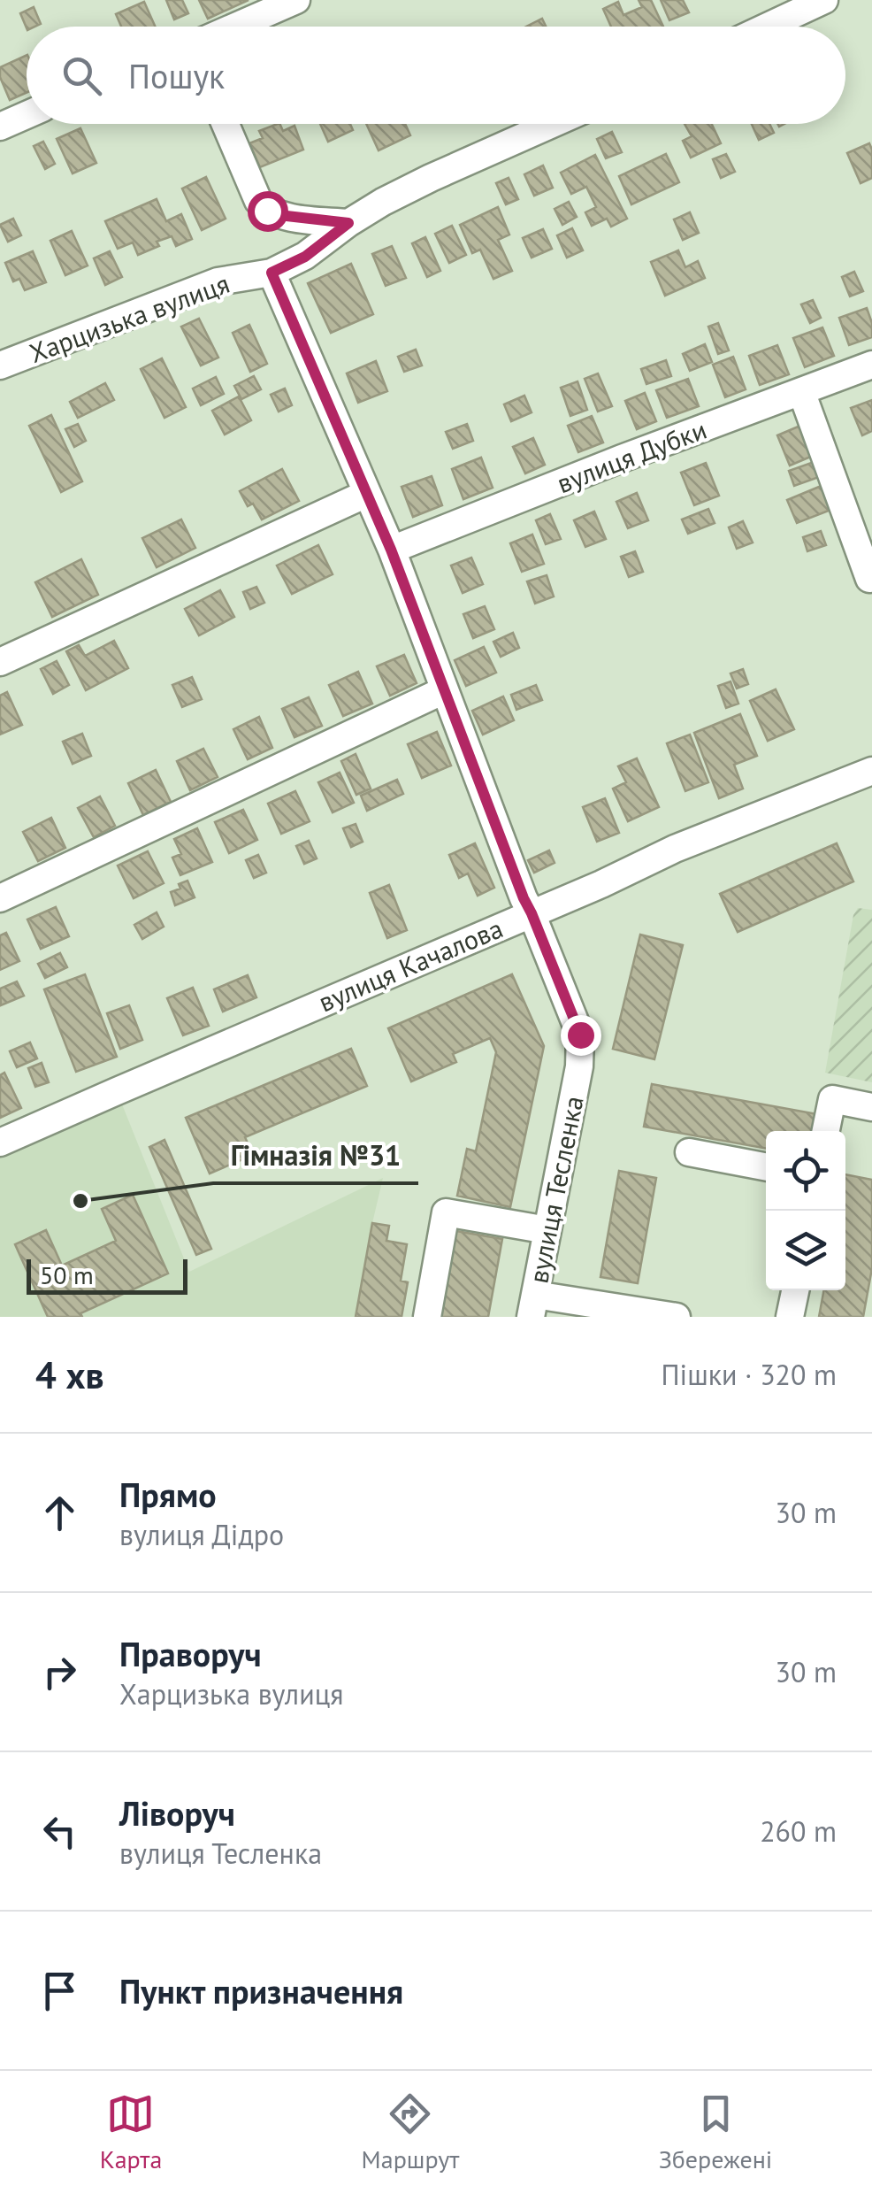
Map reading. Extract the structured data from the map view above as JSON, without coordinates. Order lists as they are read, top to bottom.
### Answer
{
  "streets": {
    "street": [
      "Харцизька вулиця",
      "вулиця Дубки",
      "вулиця Качалова",
      "вулиця Тесленка"
    ]
  },
  "crossings": [
    ["Харцизька вулиця", "вулиця Тесленка"],
    ["вулиця Дубки", "вулиця Тесленка"],
    ["вулиця Качалова", "вулиця Тесленка"]
  ],
  "places": ["Гімназія №31"],
  "scale_bar": "50 m",
  "page": {
    "search": "Пошук",
    "scale": "50 m",
    "heading": ["4 хв", "Пішки · 320 m"],
    "list": [
      ["Прямо", "вулиця Дідро", "30 m"],
      ["Праворуч", "Харцизька вулиця", "30 m"],
      ["Ліворуч", "вулиця Тесленка", "260 m"],
      "Пункт призначення"
    ],
    "nav": ["Карта", "Маршрут", "Збережені"]
  }
}
